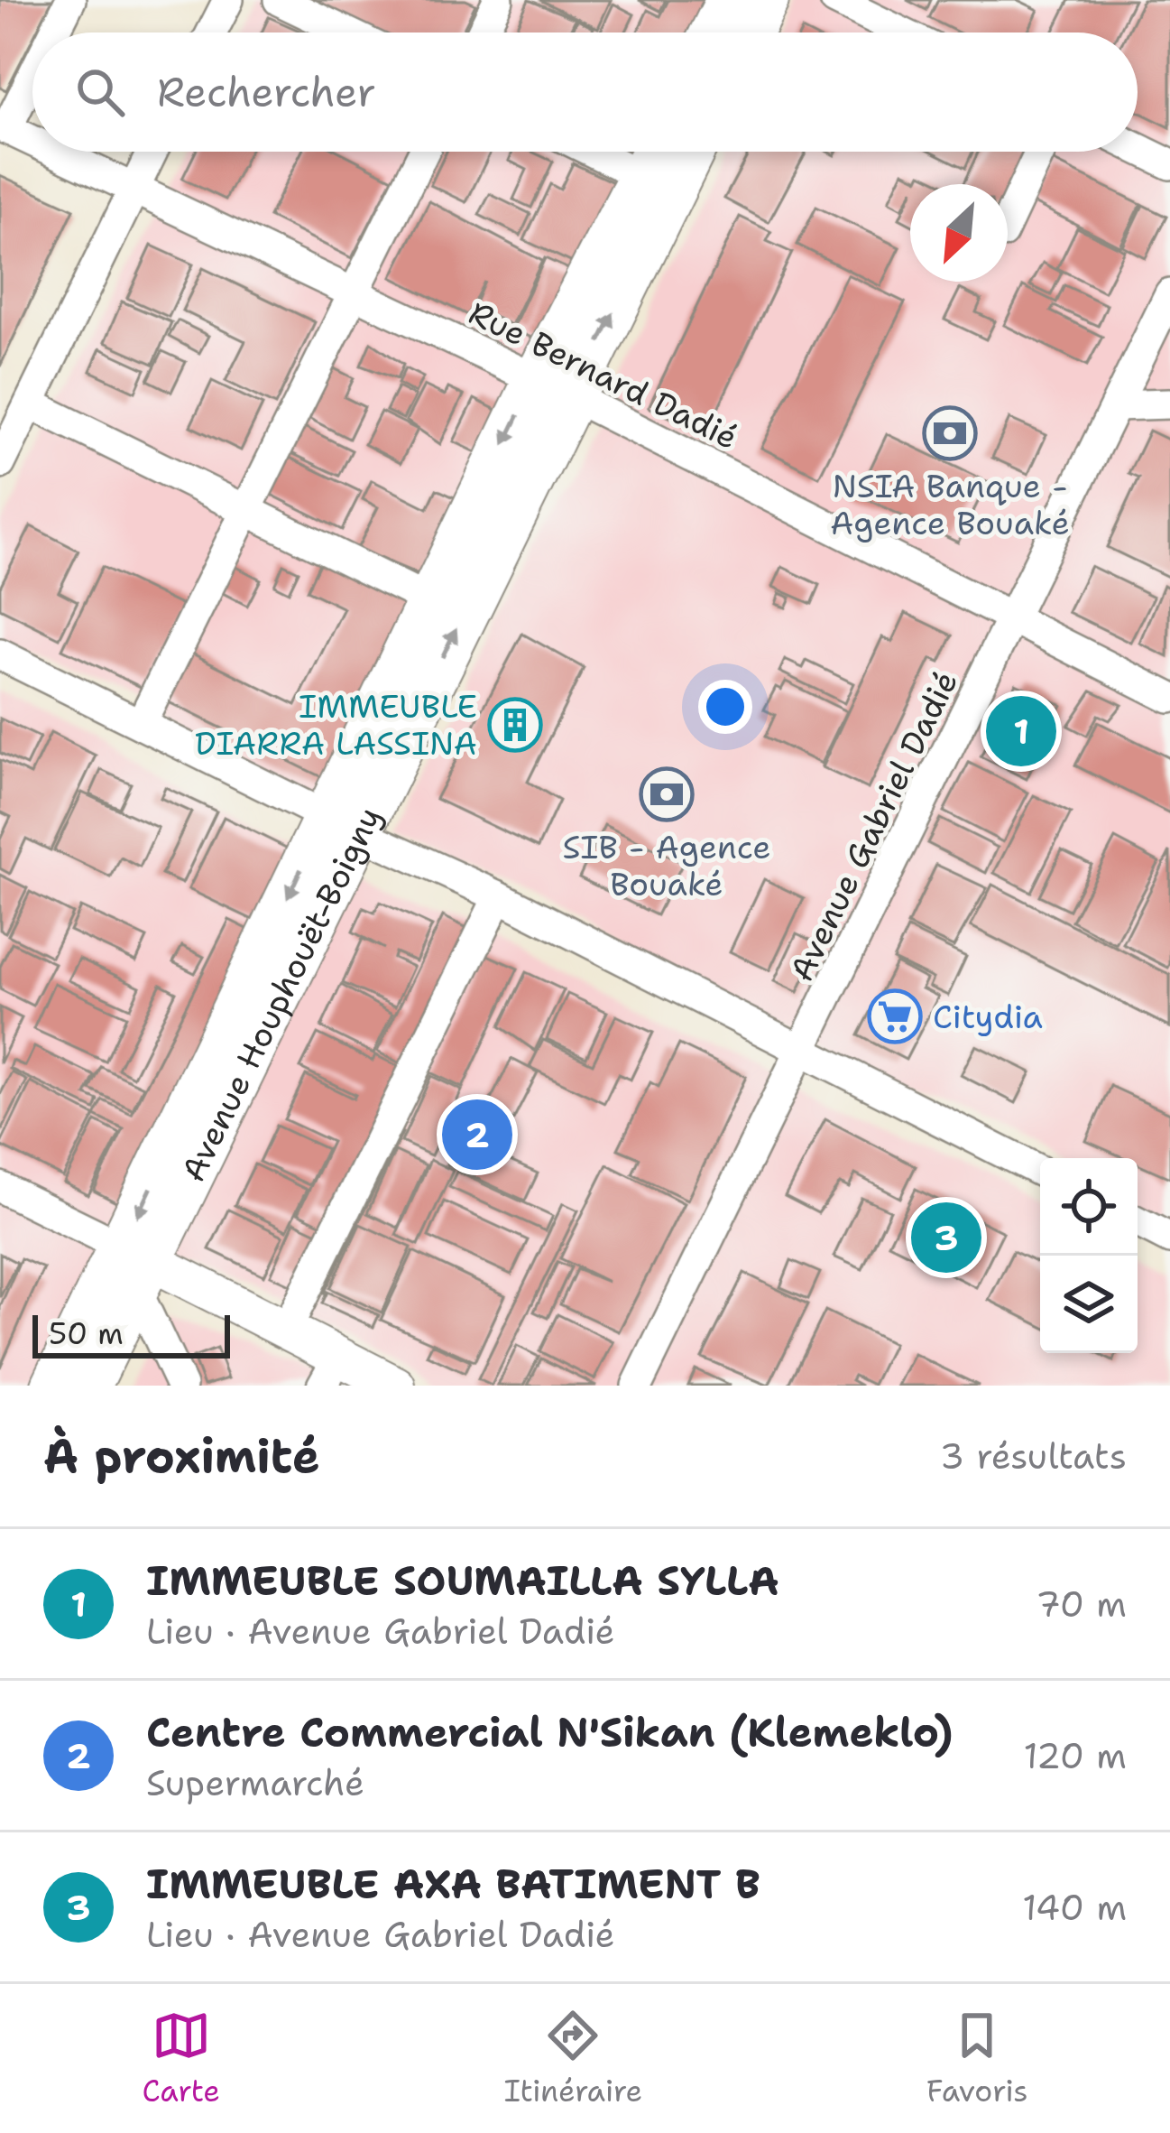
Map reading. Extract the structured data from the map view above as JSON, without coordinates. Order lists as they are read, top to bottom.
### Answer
{
  "streets": {
    "highway": ["Avenue Houphouët-Boigny"],
    "street": ["Rue Bernard Dadié", "Avenue Gabriel Dadié"]
  },
  "crossings": [
    ["Rue Bernard Dadié", "Avenue Gabriel Dadié"],
    ["Rue Bernard Dadié", "Avenue Houphouët-Boigny"]
  ],
  "places": {
    "bank": ["NSIA Banque - Agence Bouaké", "SIB - Agence Bouaké"],
    "building": ["IMMEUBLE DIARRA LASSINA"],
    "supermarket": ["Citydia"]
  },
  "scale_bar": "50 m",
  "north": "bottom left",
  "page": {
    "search": "Rechercher",
    "pins": ["1", "2", "3"],
    "scale": "50 m",
    "heading": ["À proximité", "3 résultats"],
    "list": [
      {
        "mark": "1",
        "name": "IMMEUBLE SOUMAILLA SYLLA",
        "note": "Lieu · Avenue Gabriel Dadié",
        "value": "70 m"
      },
      {
        "mark": "2",
        "name": "Centre Commercial N'Sikan (Klemeklo)",
        "note": "Supermarché",
        "value": "120 m"
      },
      {
        "mark": "3",
        "name": "IMMEUBLE AXA BATIMENT B",
        "note": "Lieu · Avenue Gabriel Dadié",
        "value": "140 m"
      }
    ],
    "nav": ["Carte", "Itinéraire", "Favoris"]
  }
}
